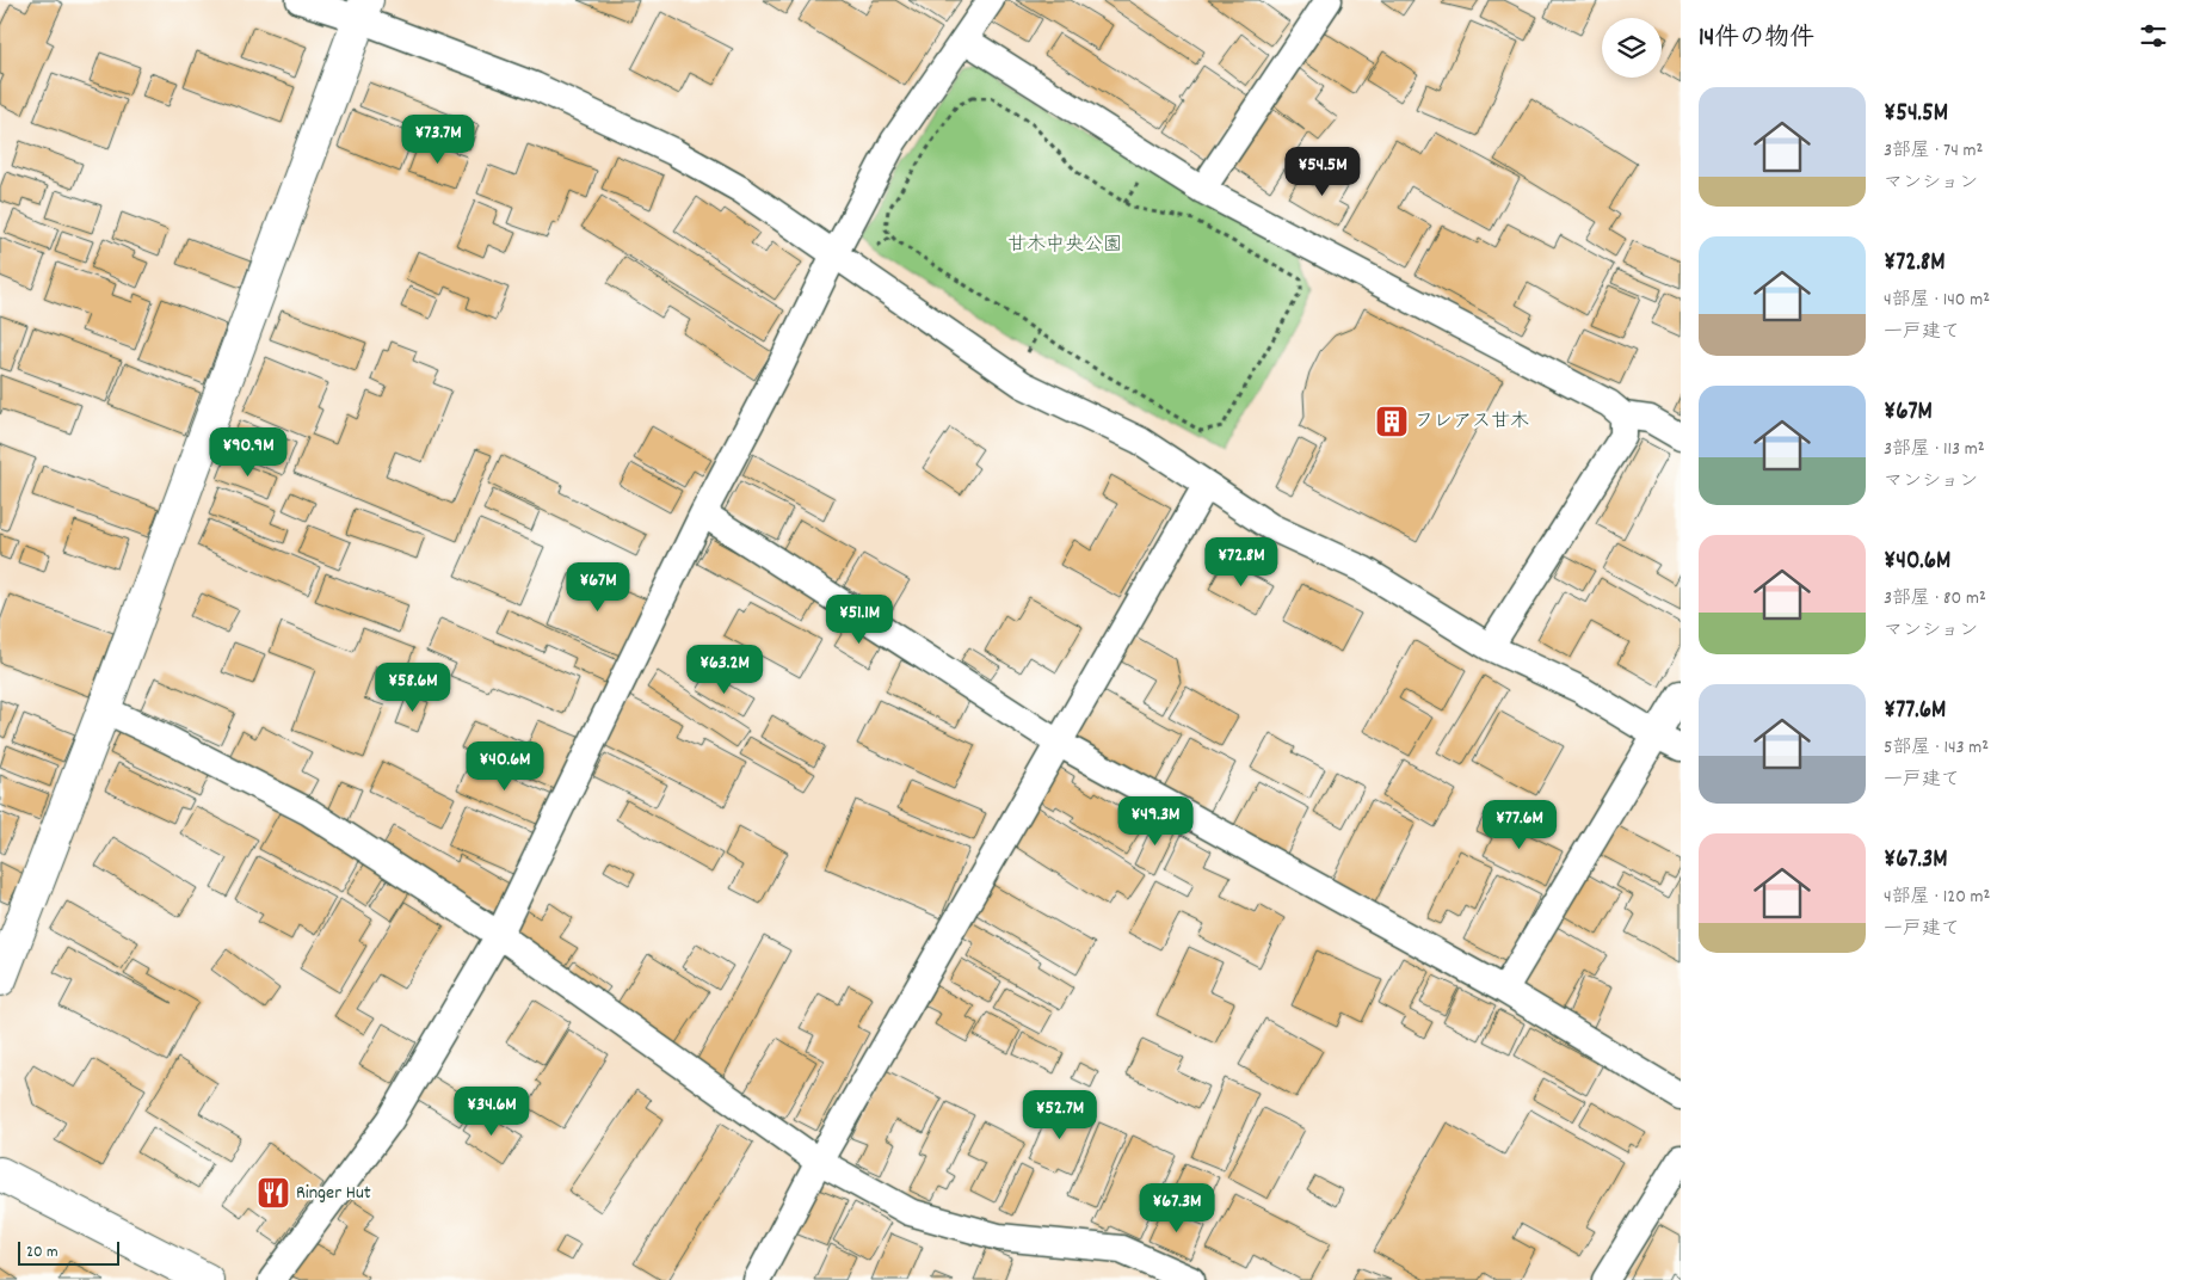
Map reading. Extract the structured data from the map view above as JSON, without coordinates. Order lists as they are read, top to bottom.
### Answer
{
  "parks": ["甘木中央公園"],
  "places": {
    "building": ["フレアス甘木"],
    "restaurant": ["Ringer Hut"]
  },
  "scale_bar": "20 m",
  "page": {
    "heading": "14件の物件",
    "list": [
      {
        "name": "¥54.5M",
        "note": "3部屋 · 74 m² · マンション"
      },
      {
        "name": "¥72.8M",
        "note": "4部屋 · 140 m² · 一戸建て"
      },
      {
        "name": "¥67M",
        "note": "3部屋 · 113 m² · マンション"
      },
      {
        "name": "¥40.6M",
        "note": "3部屋 · 80 m² · マンション"
      },
      {
        "name": "¥77.6M",
        "note": "5部屋 · 143 m² · 一戸建て"
      },
      {
        "name": "¥67.3M",
        "note": "4部屋 · 120 m² · 一戸建て"
      }
    ],
    "price": [
      "¥73.7M",
      "¥54.5M",
      "¥90.9M",
      "¥72.8M",
      "¥67M",
      "¥51.1M",
      "¥63.2M",
      "¥58.6M",
      "¥40.6M",
      "¥49.3M",
      "¥77.6M",
      "¥34.6M",
      "¥52.7M",
      "¥67.3M"
    ],
    "scale": "20 m"
  }
}
